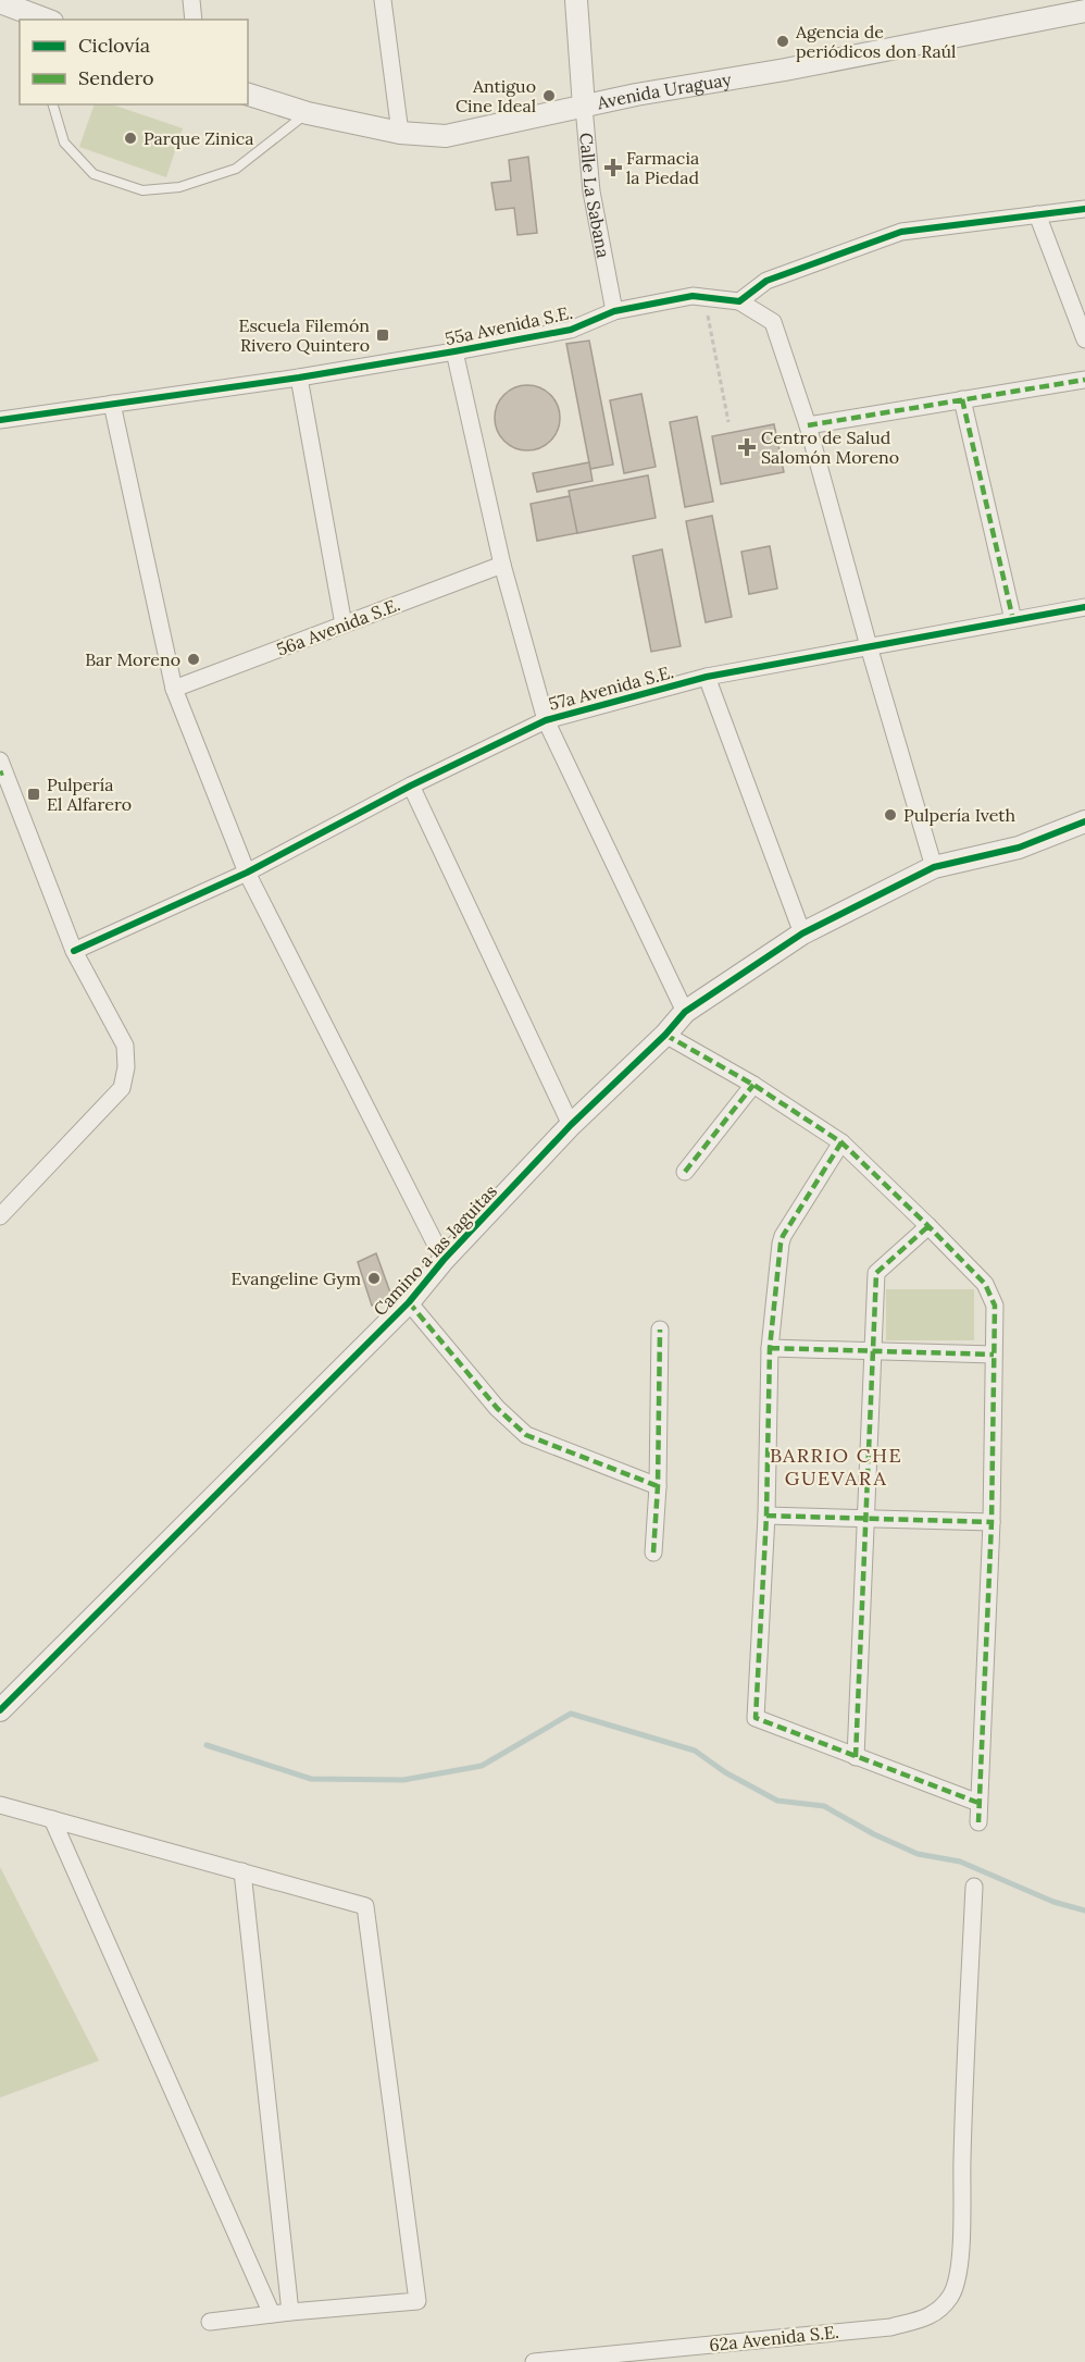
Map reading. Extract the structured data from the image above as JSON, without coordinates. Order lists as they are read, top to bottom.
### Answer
{
  "streets": {
    "street": [
      "Avenida Uraguay",
      "Calle La Sabana",
      "55a Avenida S.E.",
      "56a Avenida S.E.",
      "57a Avenida S.E.",
      "Camino a las Jaguitas",
      "62a Avenida S.E."
    ]
  },
  "crossings": [
    ["Avenida Uraguay", "Calle La Sabana"],
    ["Calle La Sabana", "55a Avenida S.E."]
  ],
  "districts": ["BARRIO CHE GUEVARA"],
  "places": {
    "other": [
      "Agencia de periódicos don Raúl",
      "Antiguo Cine Ideal",
      "Parque Zinica",
      "Bar Moreno",
      "Pulpería Iveth",
      "Evangeline Gym"
    ],
    "health": ["Farmacia la Piedad", "Centro de Salud Salomón Moreno"],
    "transit": ["Escuela Filemón Rivero Quintero", "Pulpería El Alfarero"]
  },
  "legend": ["Ciclovía", "Sendero"]
}
